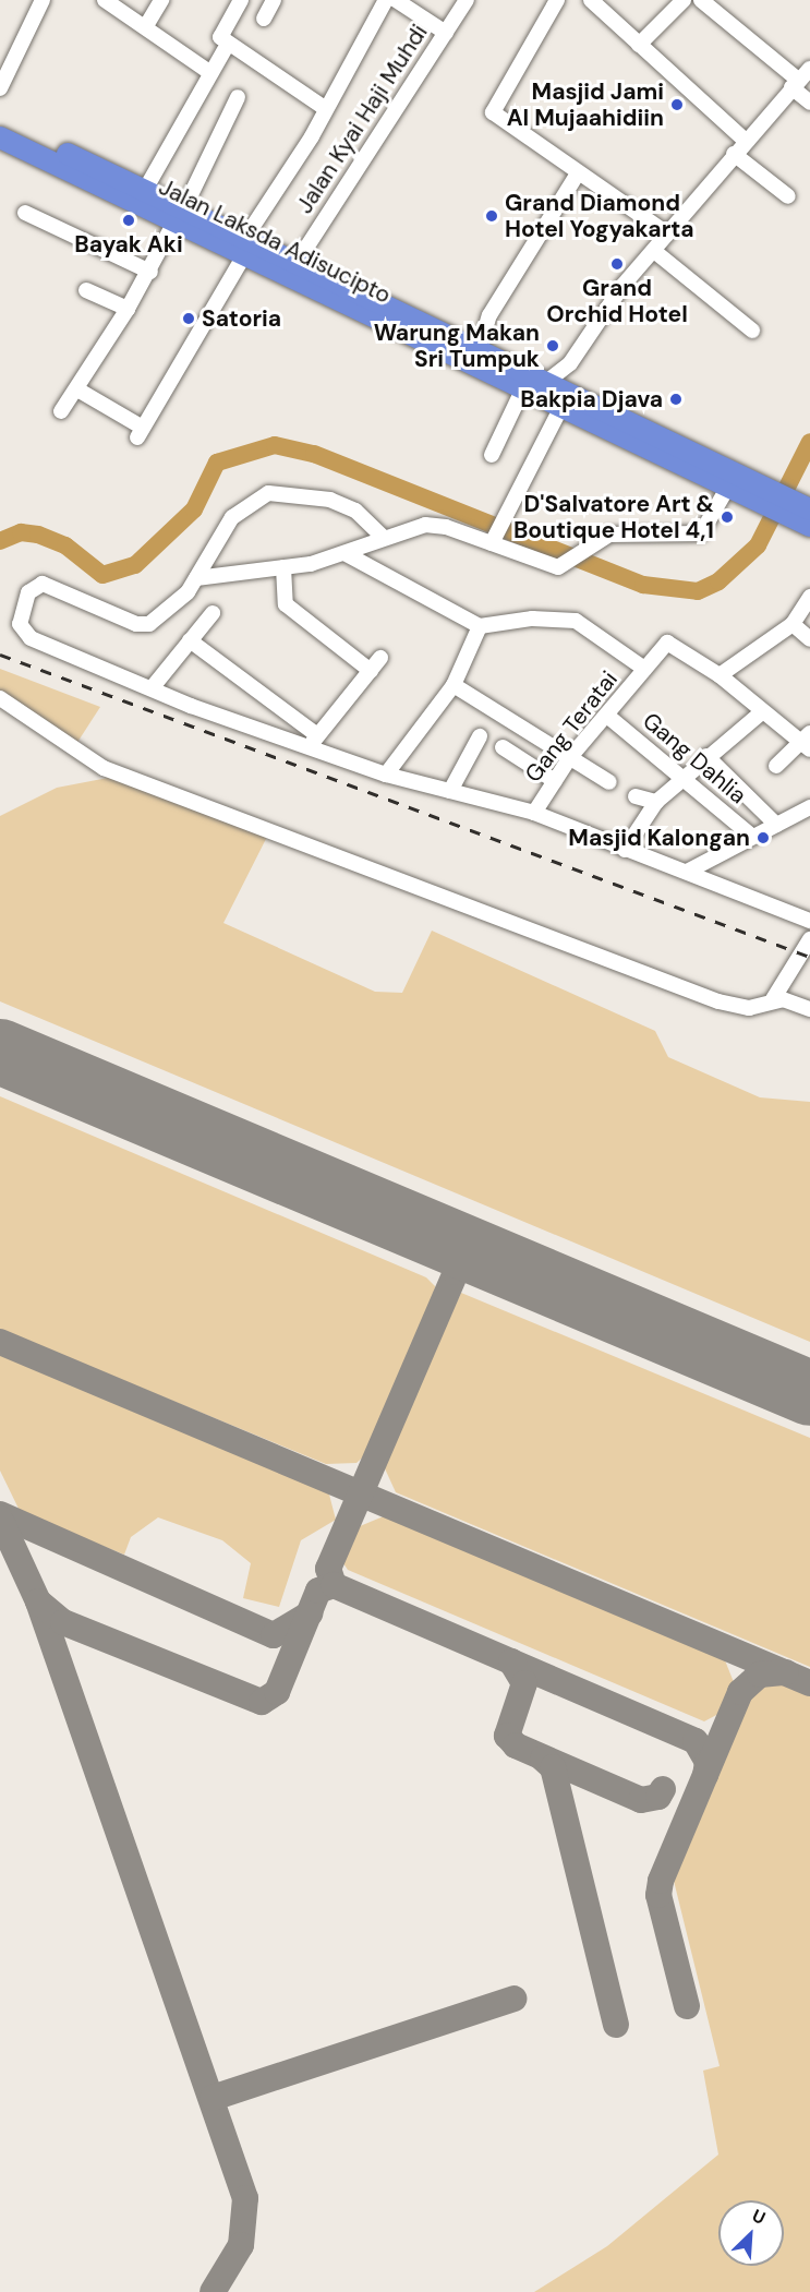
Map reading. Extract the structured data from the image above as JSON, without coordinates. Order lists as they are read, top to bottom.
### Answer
{
  "streets": {
    "highway": ["Jalan Laksda Adisucipto"],
    "street": ["Jalan Kyai Haji Muhdi", "Gang Teratai", "Gang Dahlia"]
  },
  "crossings": [
    ["Jalan Kyai Haji Muhdi", "Jalan Laksda Adisucipto"],
    ["Gang Teratai", "Gang Dahlia"]
  ],
  "places": [
    "Masjid Jami Al Mujaahidiin",
    "Grand Diamond Hotel Yogyakarta",
    "Bayak Aki",
    "Grand Orchid Hotel",
    "Satoria",
    "Warung Makan Sri Tumpuk",
    "Bakpia Djava",
    "D'Salvatore Art & Boutique Hotel 4,1",
    "Masjid Kalongan"
  ],
  "north": "top right"
}
